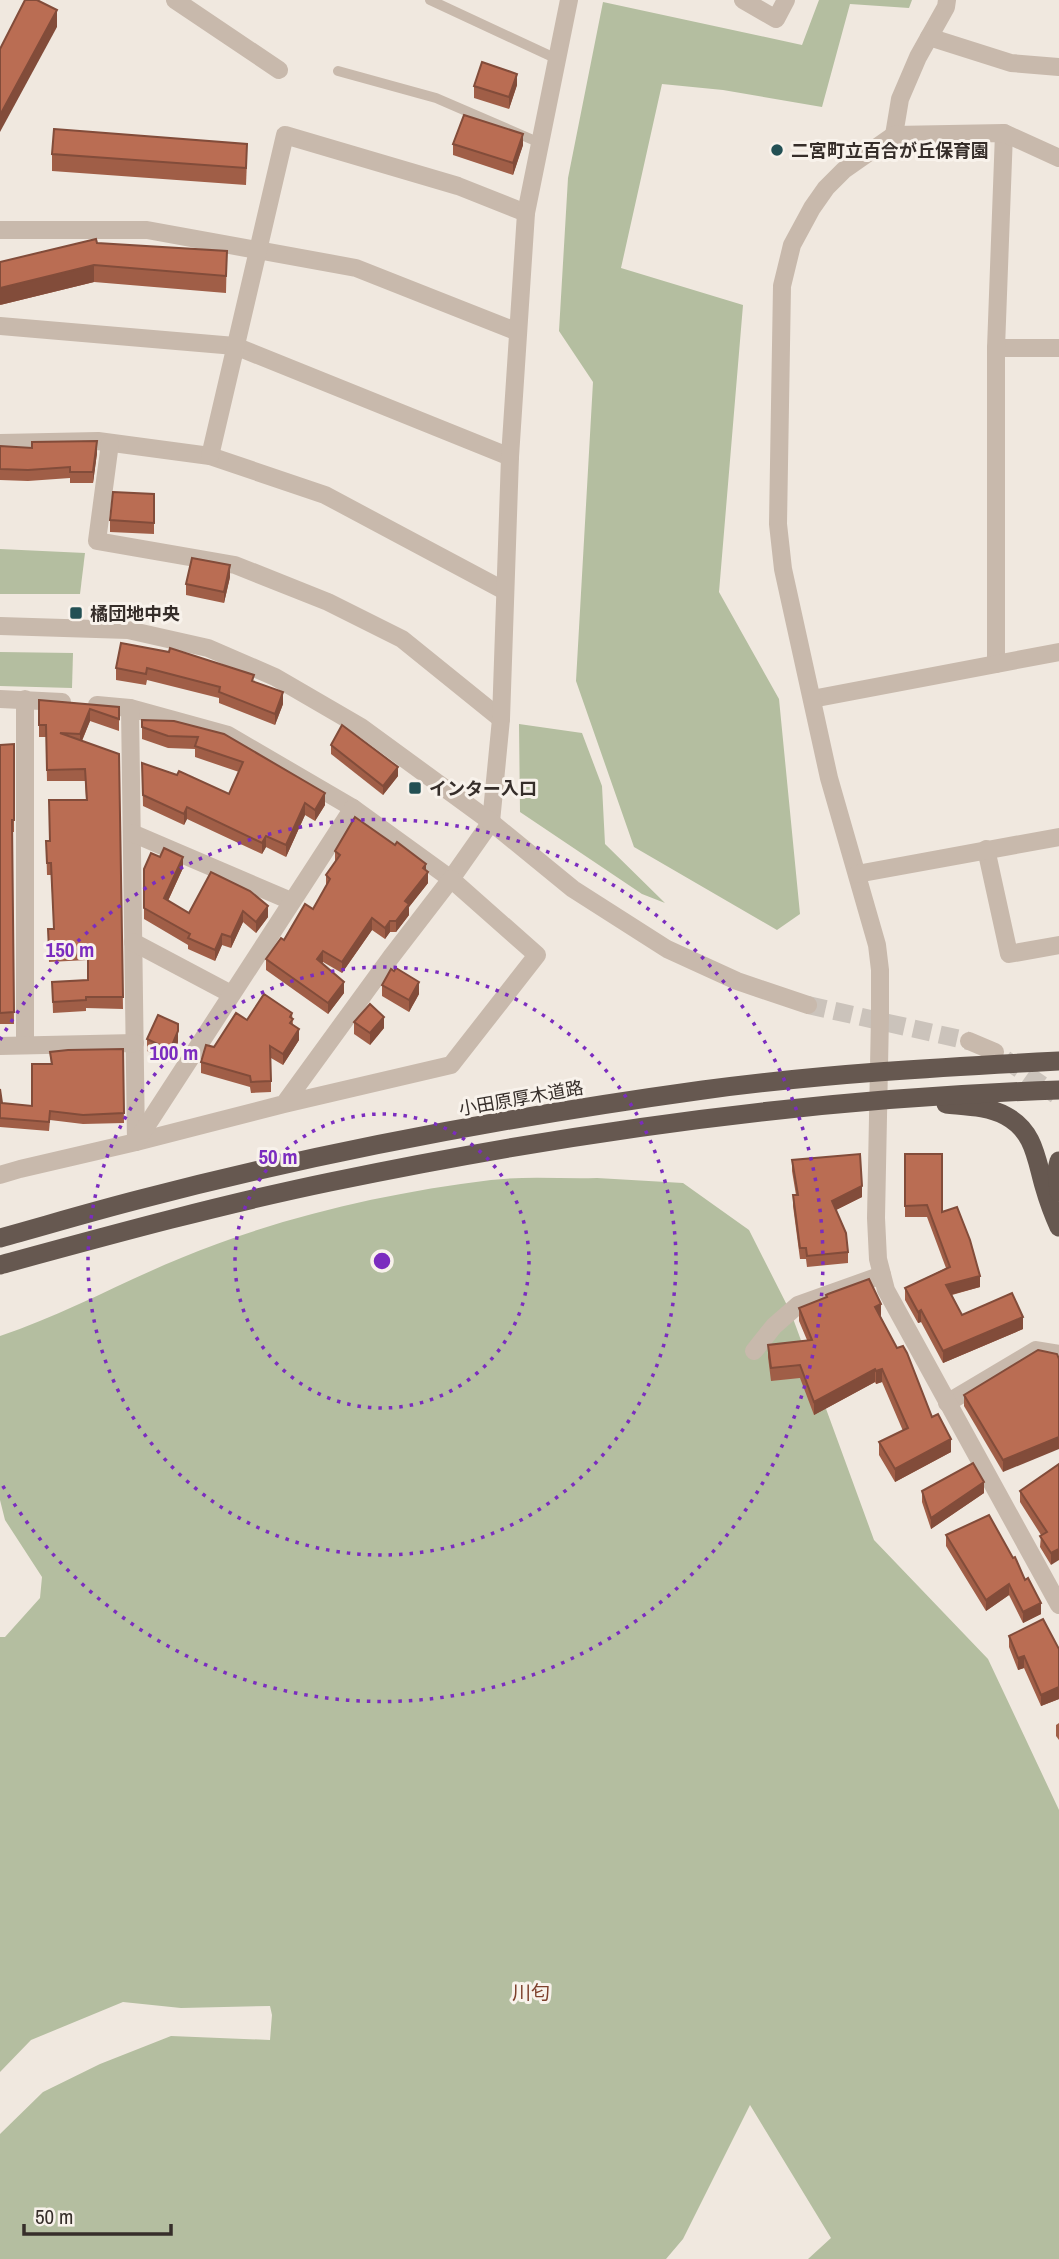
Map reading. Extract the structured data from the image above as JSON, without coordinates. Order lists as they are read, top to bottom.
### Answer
{
  "streets": {
    "highway": ["小田原厚木道路"]
  },
  "districts": ["川匂"],
  "places": {
    "other": ["二宮町立百合が丘保育園"],
    "transit": ["橘団地中央", "インター入口"]
  },
  "scale_bar": "50 m",
  "rings": ["150 m", "100 m", "50 m"]
}
